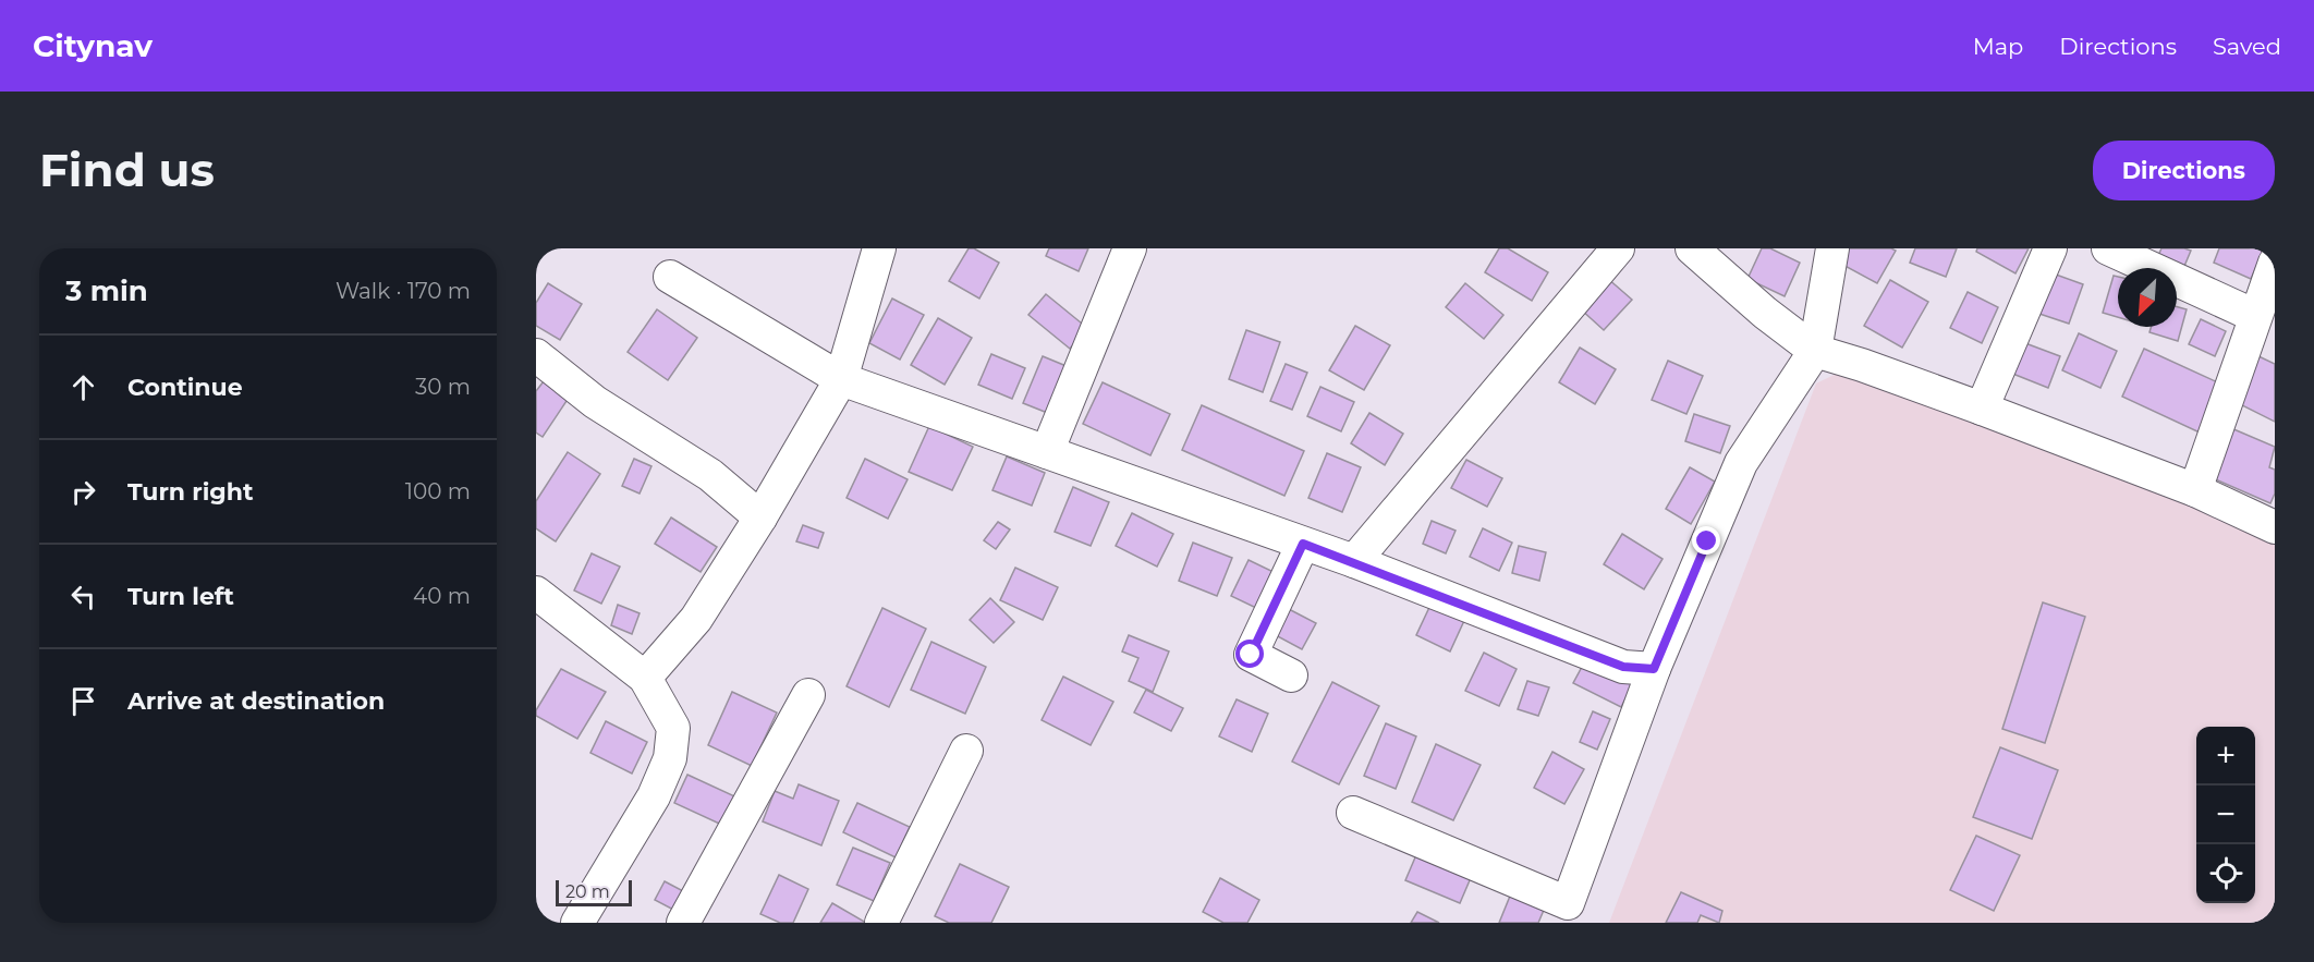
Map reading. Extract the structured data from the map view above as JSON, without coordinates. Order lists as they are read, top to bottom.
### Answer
{
  "scale_bar": "20 m",
  "north": "bottom left",
  "page": {
    "header": "Citynav",
    "nav": ["Map", "Directions", "Saved"],
    "buttons": "Directions",
    "title": "Find us",
    "heading": ["3 min", "Walk · 170 m"],
    "list": [
      ["Continue", "30 m"],
      ["Turn right", "100 m"],
      ["Turn left", "40 m"],
      "Arrive at destination"
    ],
    "map_buttons": ["+", "−"],
    "scale": "20 m"
  }
}
